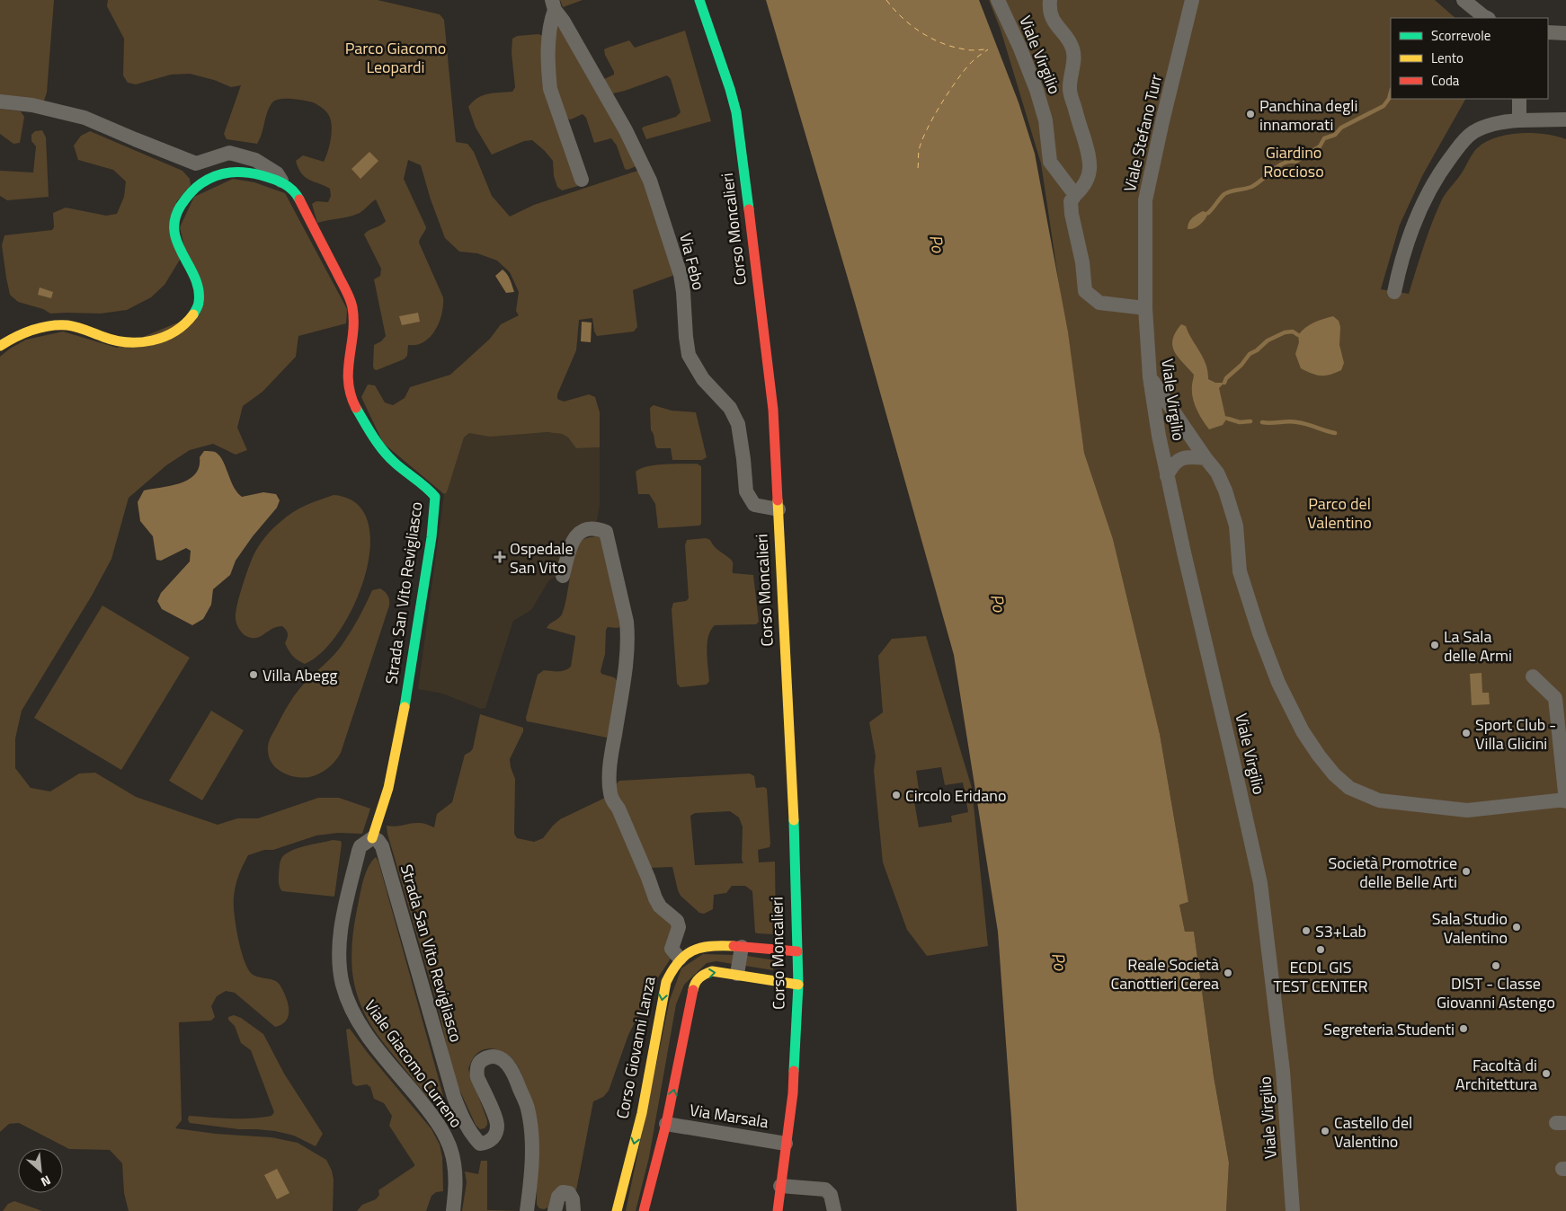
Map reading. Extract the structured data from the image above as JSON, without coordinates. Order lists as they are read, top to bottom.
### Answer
{
  "streets": {
    "street": [
      "Viale Virgilio",
      "Viale Stefano Turr",
      "Corso Moncalieri",
      "Via Febo",
      "Strada San Vito Revigliasco",
      "Corso Giovanni Lanza",
      "Viale Giacomo Curreno",
      "Via Marsala"
    ]
  },
  "crossings": [
    ["Viale Virgilio", "Viale Stefano Turr"],
    ["Corso Moncalieri", "Via Febo"],
    ["Corso Moncalieri", "Via Marsala"],
    ["Strada San Vito Revigliasco", "Viale Giacomo Curreno"]
  ],
  "water": ["Po"],
  "parks": ["Parco Giacomo Leopardi", "Giardino Roccioso", "Parco del Valentino"],
  "places": {
    "other": [
      "Panchina degli innamorati",
      "La Sala delle Armi",
      "Villa Abegg",
      "Sport Club - Villa Glicini",
      "Circolo Eridano",
      "Società Promotrice delle Belle Arti",
      "Sala Studio Valentino",
      "S3+Lab",
      "ECDL GIS TEST CENTER",
      "DIST - Classe Giovanni Astengo",
      "Reale Società Canottieri Cerea",
      "Segreteria Studenti",
      "Facoltà di Architettura",
      "Castello del Valentino"
    ],
    "health": ["Ospedale San Vito"]
  },
  "legend": ["Scorrevole", "Lento", "Coda"],
  "north": "bottom right"
}
